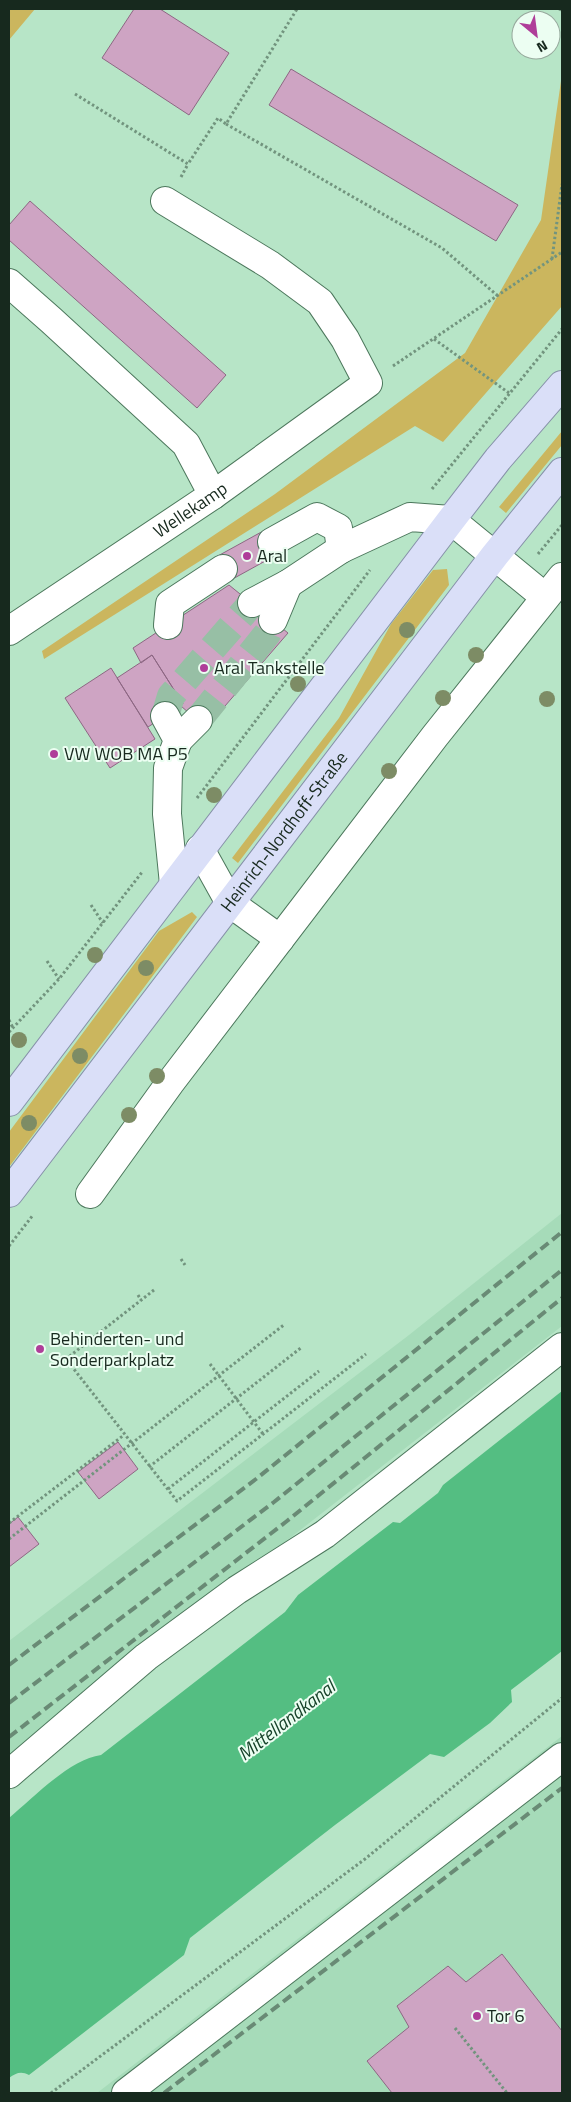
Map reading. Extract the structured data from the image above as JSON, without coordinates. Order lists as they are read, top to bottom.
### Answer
{
  "streets": {
    "main road": ["Heinrich-Nordhoff-Straße"],
    "street": ["Wellekamp"]
  },
  "water": ["Mittellandkanal"],
  "places": [
    "Aral",
    "Aral Tankstelle",
    "VW WOB MA P5",
    "Behinderten- und Sonderparkplatz",
    "Tor 6"
  ],
  "north": "bottom right"
}
